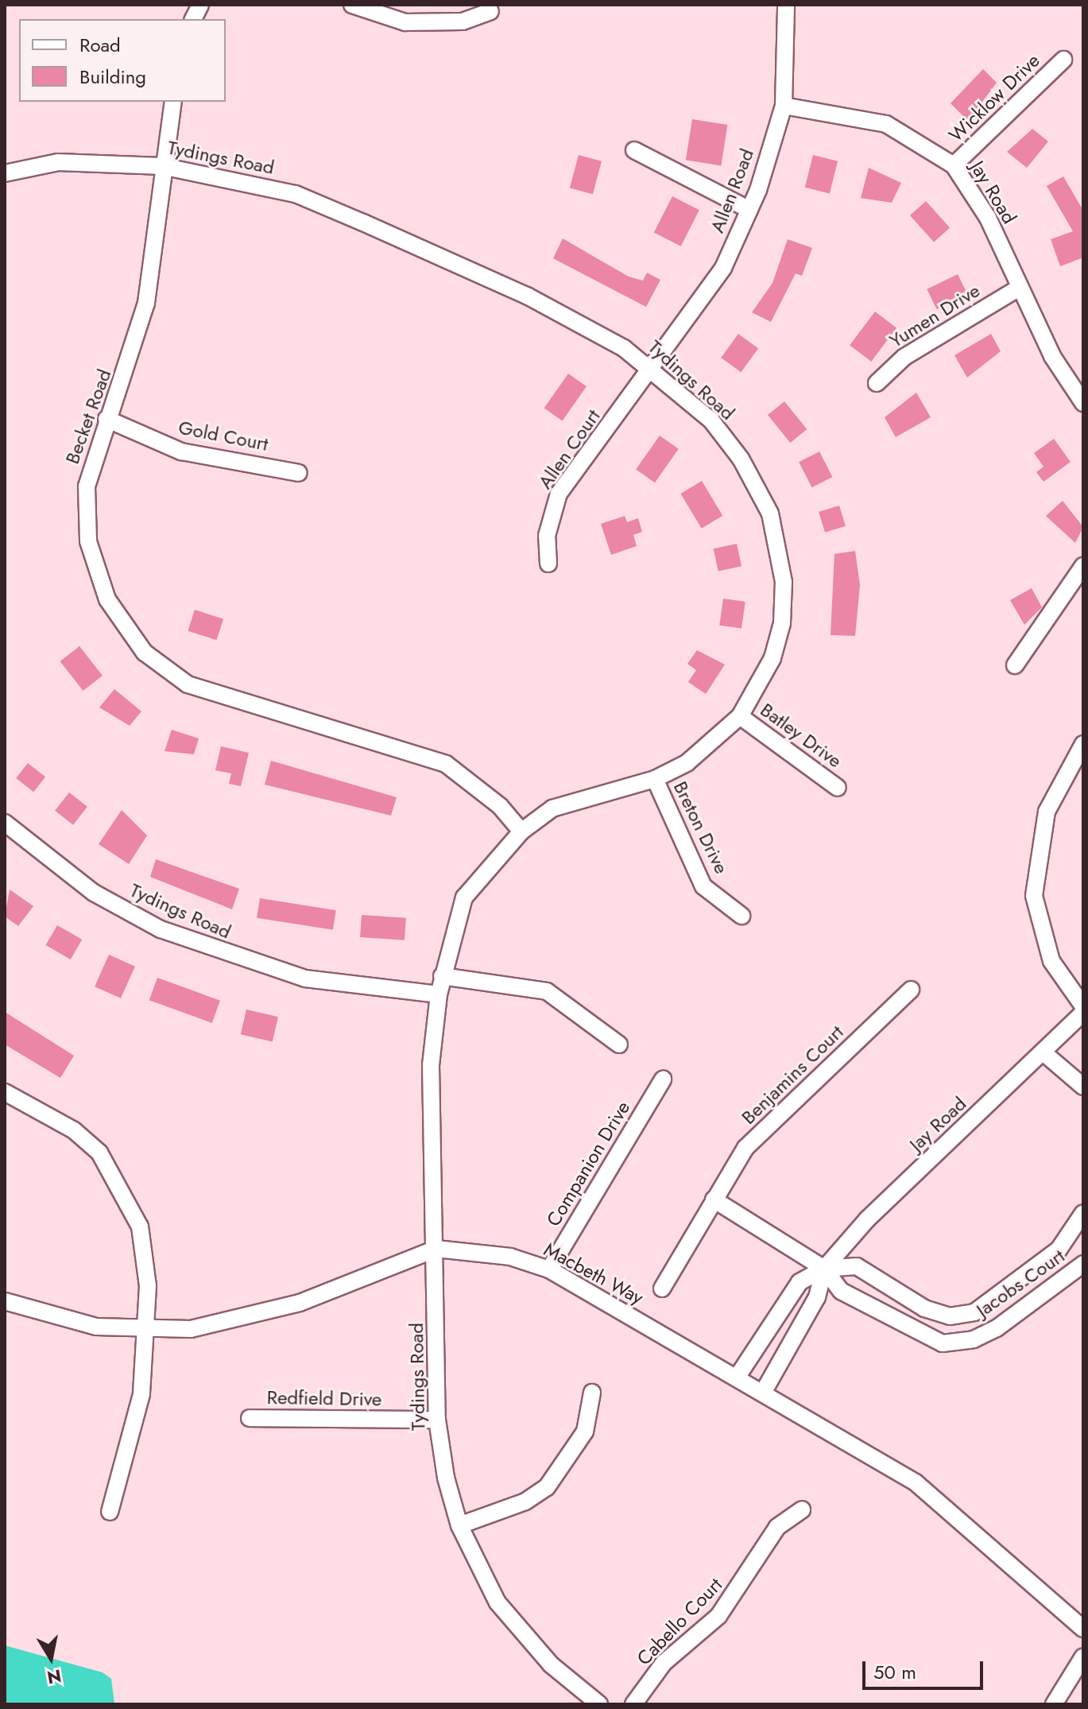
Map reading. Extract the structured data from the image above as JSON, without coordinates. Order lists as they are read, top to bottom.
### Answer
{
  "streets": {
    "street": [
      "Wicklow Drive",
      "Tydings Road",
      "Allen Road",
      "Jay Road",
      "Yumen Drive",
      "Becket Road",
      "Gold Court",
      "Allen Court",
      "Batley Drive",
      "Breton Drive",
      "Benjamins Court",
      "Companion Drive",
      "Macbeth Way",
      "Jacobs Court",
      "Redfield Drive",
      "Cabello Court"
    ]
  },
  "crossings": [
    ["Wicklow Drive", "Jay Road"],
    ["Tydings Road", "Allen Road"],
    ["Tydings Road", "Becket Road"],
    ["Tydings Road", "Allen Court"],
    ["Tydings Road", "Batley Drive"],
    ["Tydings Road", "Breton Drive"],
    ["Tydings Road", "Macbeth Way"],
    ["Tydings Road", "Redfield Drive"],
    ["Allen Road", "Jay Road"],
    ["Allen Road", "Allen Court"],
    ["Jay Road", "Yumen Drive"],
    ["Jay Road", "Macbeth Way"],
    ["Jay Road", "Jacobs Court"],
    ["Becket Road", "Gold Court"],
    ["Companion Drive", "Macbeth Way"]
  ],
  "legend": ["Road", "Building"],
  "scale_bar": "50 m",
  "north": "bottom"
}
